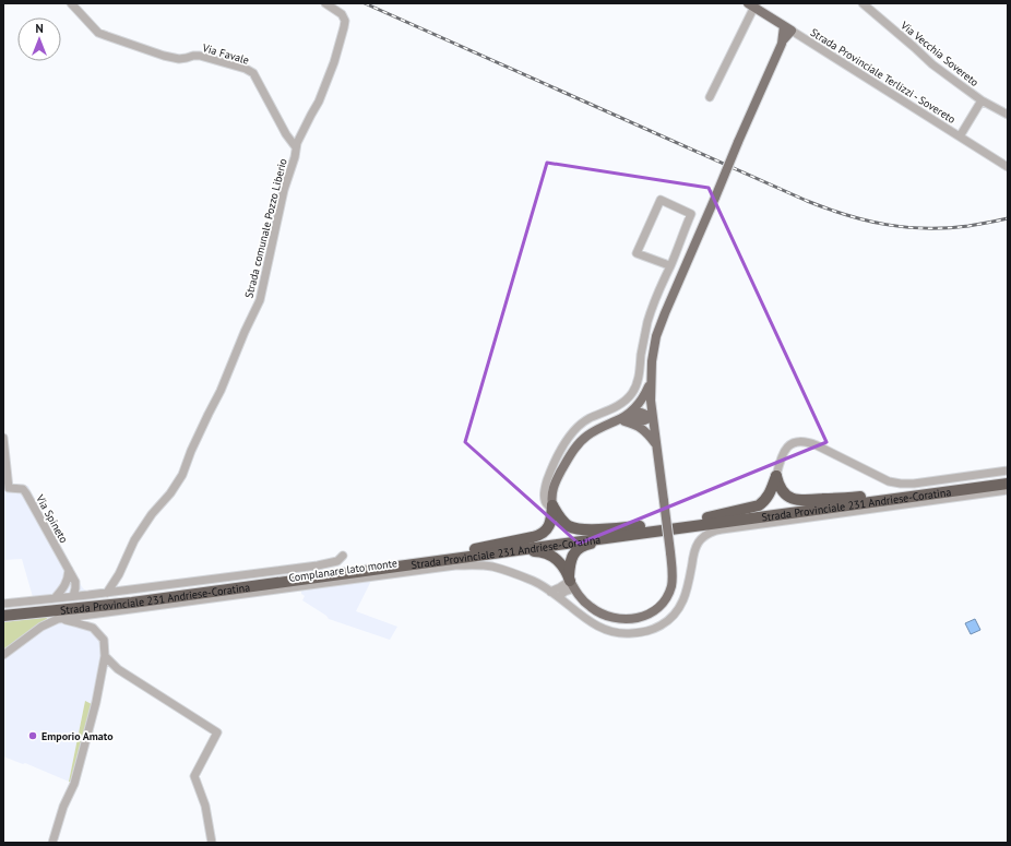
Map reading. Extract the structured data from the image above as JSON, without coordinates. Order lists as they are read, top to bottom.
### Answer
{
  "streets": {
    "highway": ["Strada Provinciale 231 Andriese-Coratina"],
    "main road": ["Strada Provinciale Terlizzi - Sovereto"],
    "street": [
      "Via Favale",
      "Via Vecchia Sovereto",
      "Strada comunale Pozzo Liberio",
      "Via Spineto",
      "Complanare lato monte"
    ]
  },
  "crossings": [
    ["Via Favale", "Strada comunale Pozzo Liberio"]
  ],
  "places": ["Emporio Amato"],
  "north": "top"
}
